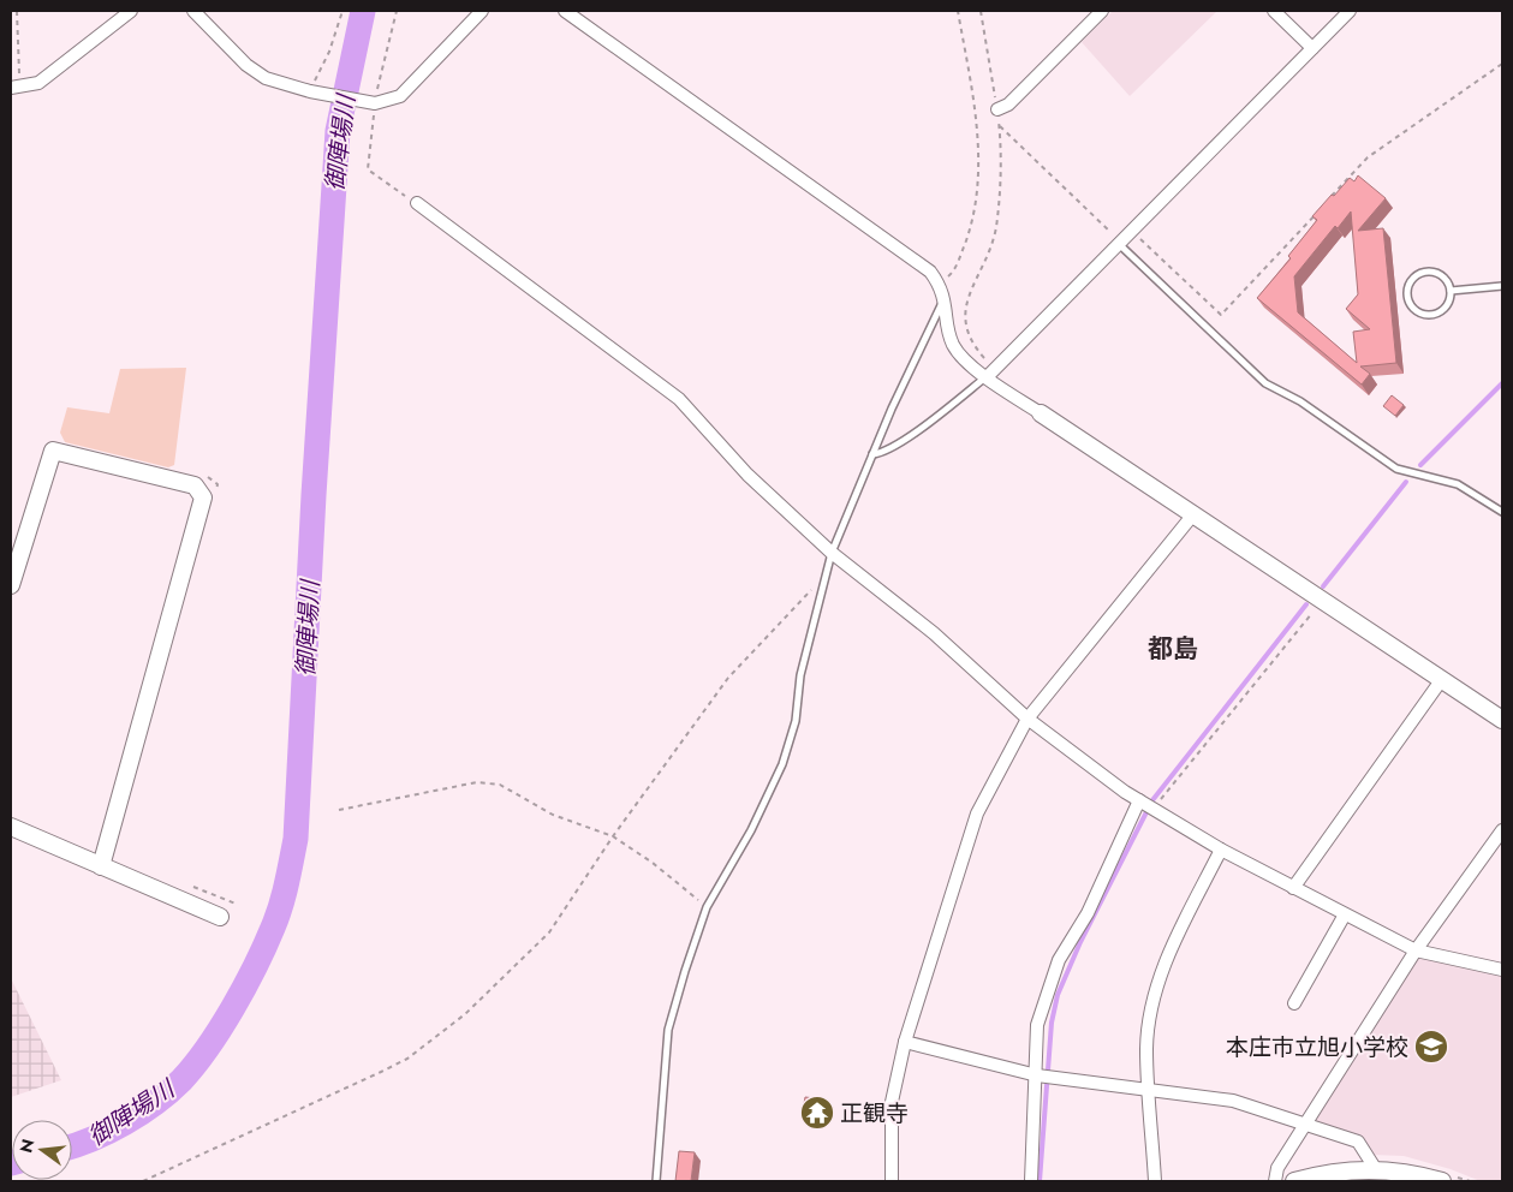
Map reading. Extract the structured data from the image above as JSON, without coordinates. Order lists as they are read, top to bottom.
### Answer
{
  "districts": ["都島"],
  "water": ["御陣場川"],
  "places": {
    "school or university": ["本庄市立旭小学校"],
    "temple": ["正観寺"]
  },
  "north": "left"
}
